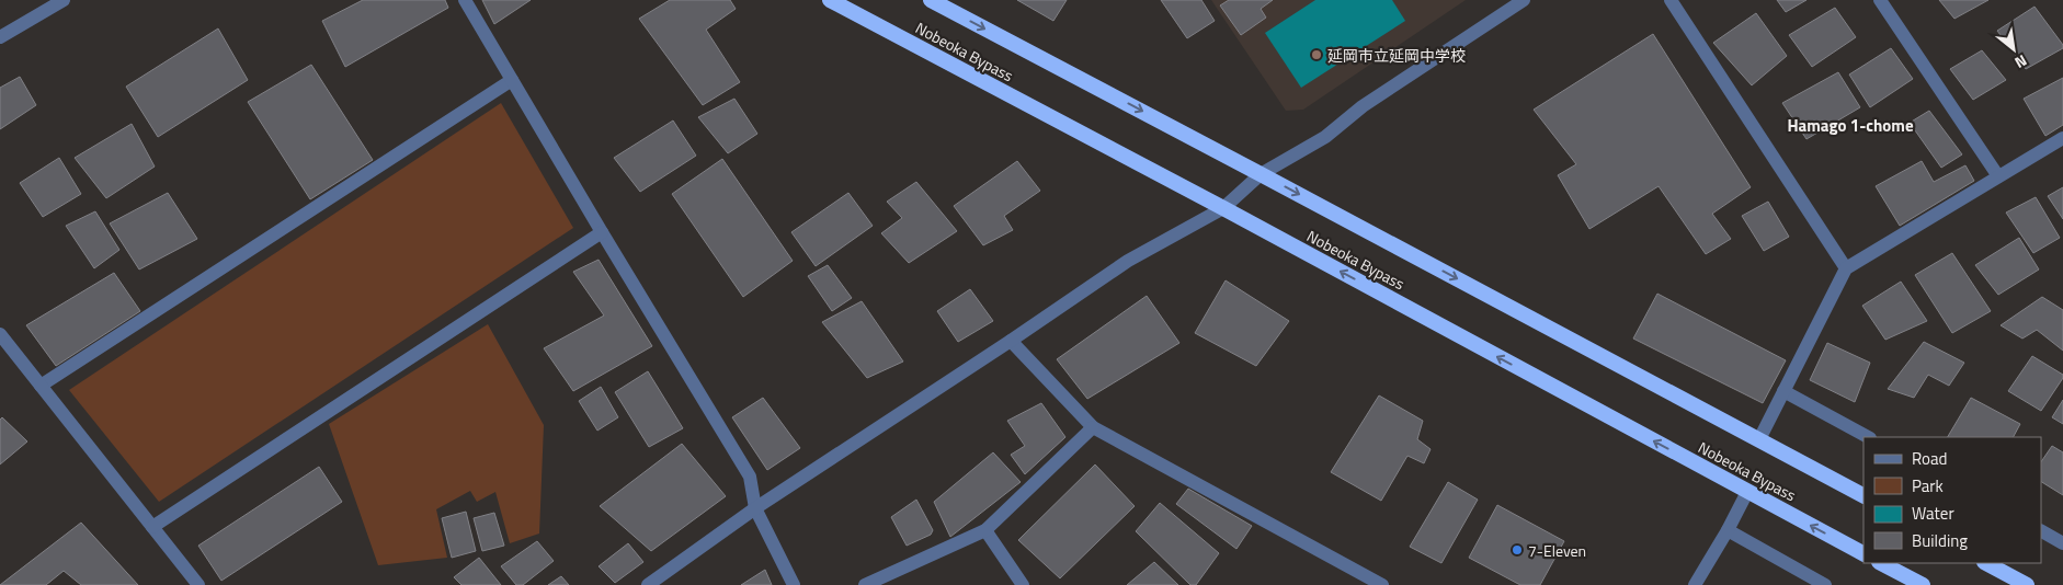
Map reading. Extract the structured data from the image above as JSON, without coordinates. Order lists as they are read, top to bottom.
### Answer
{
  "streets": {
    "highway": ["Nobeoka Bypass"]
  },
  "districts": ["Hamago 1-chome"],
  "places": ["延岡市立延岡中学校", "7-Eleven"],
  "legend": [
    "Road",
    "Park",
    "Water",
    "Building"
  ],
  "north": "bottom right"
}
